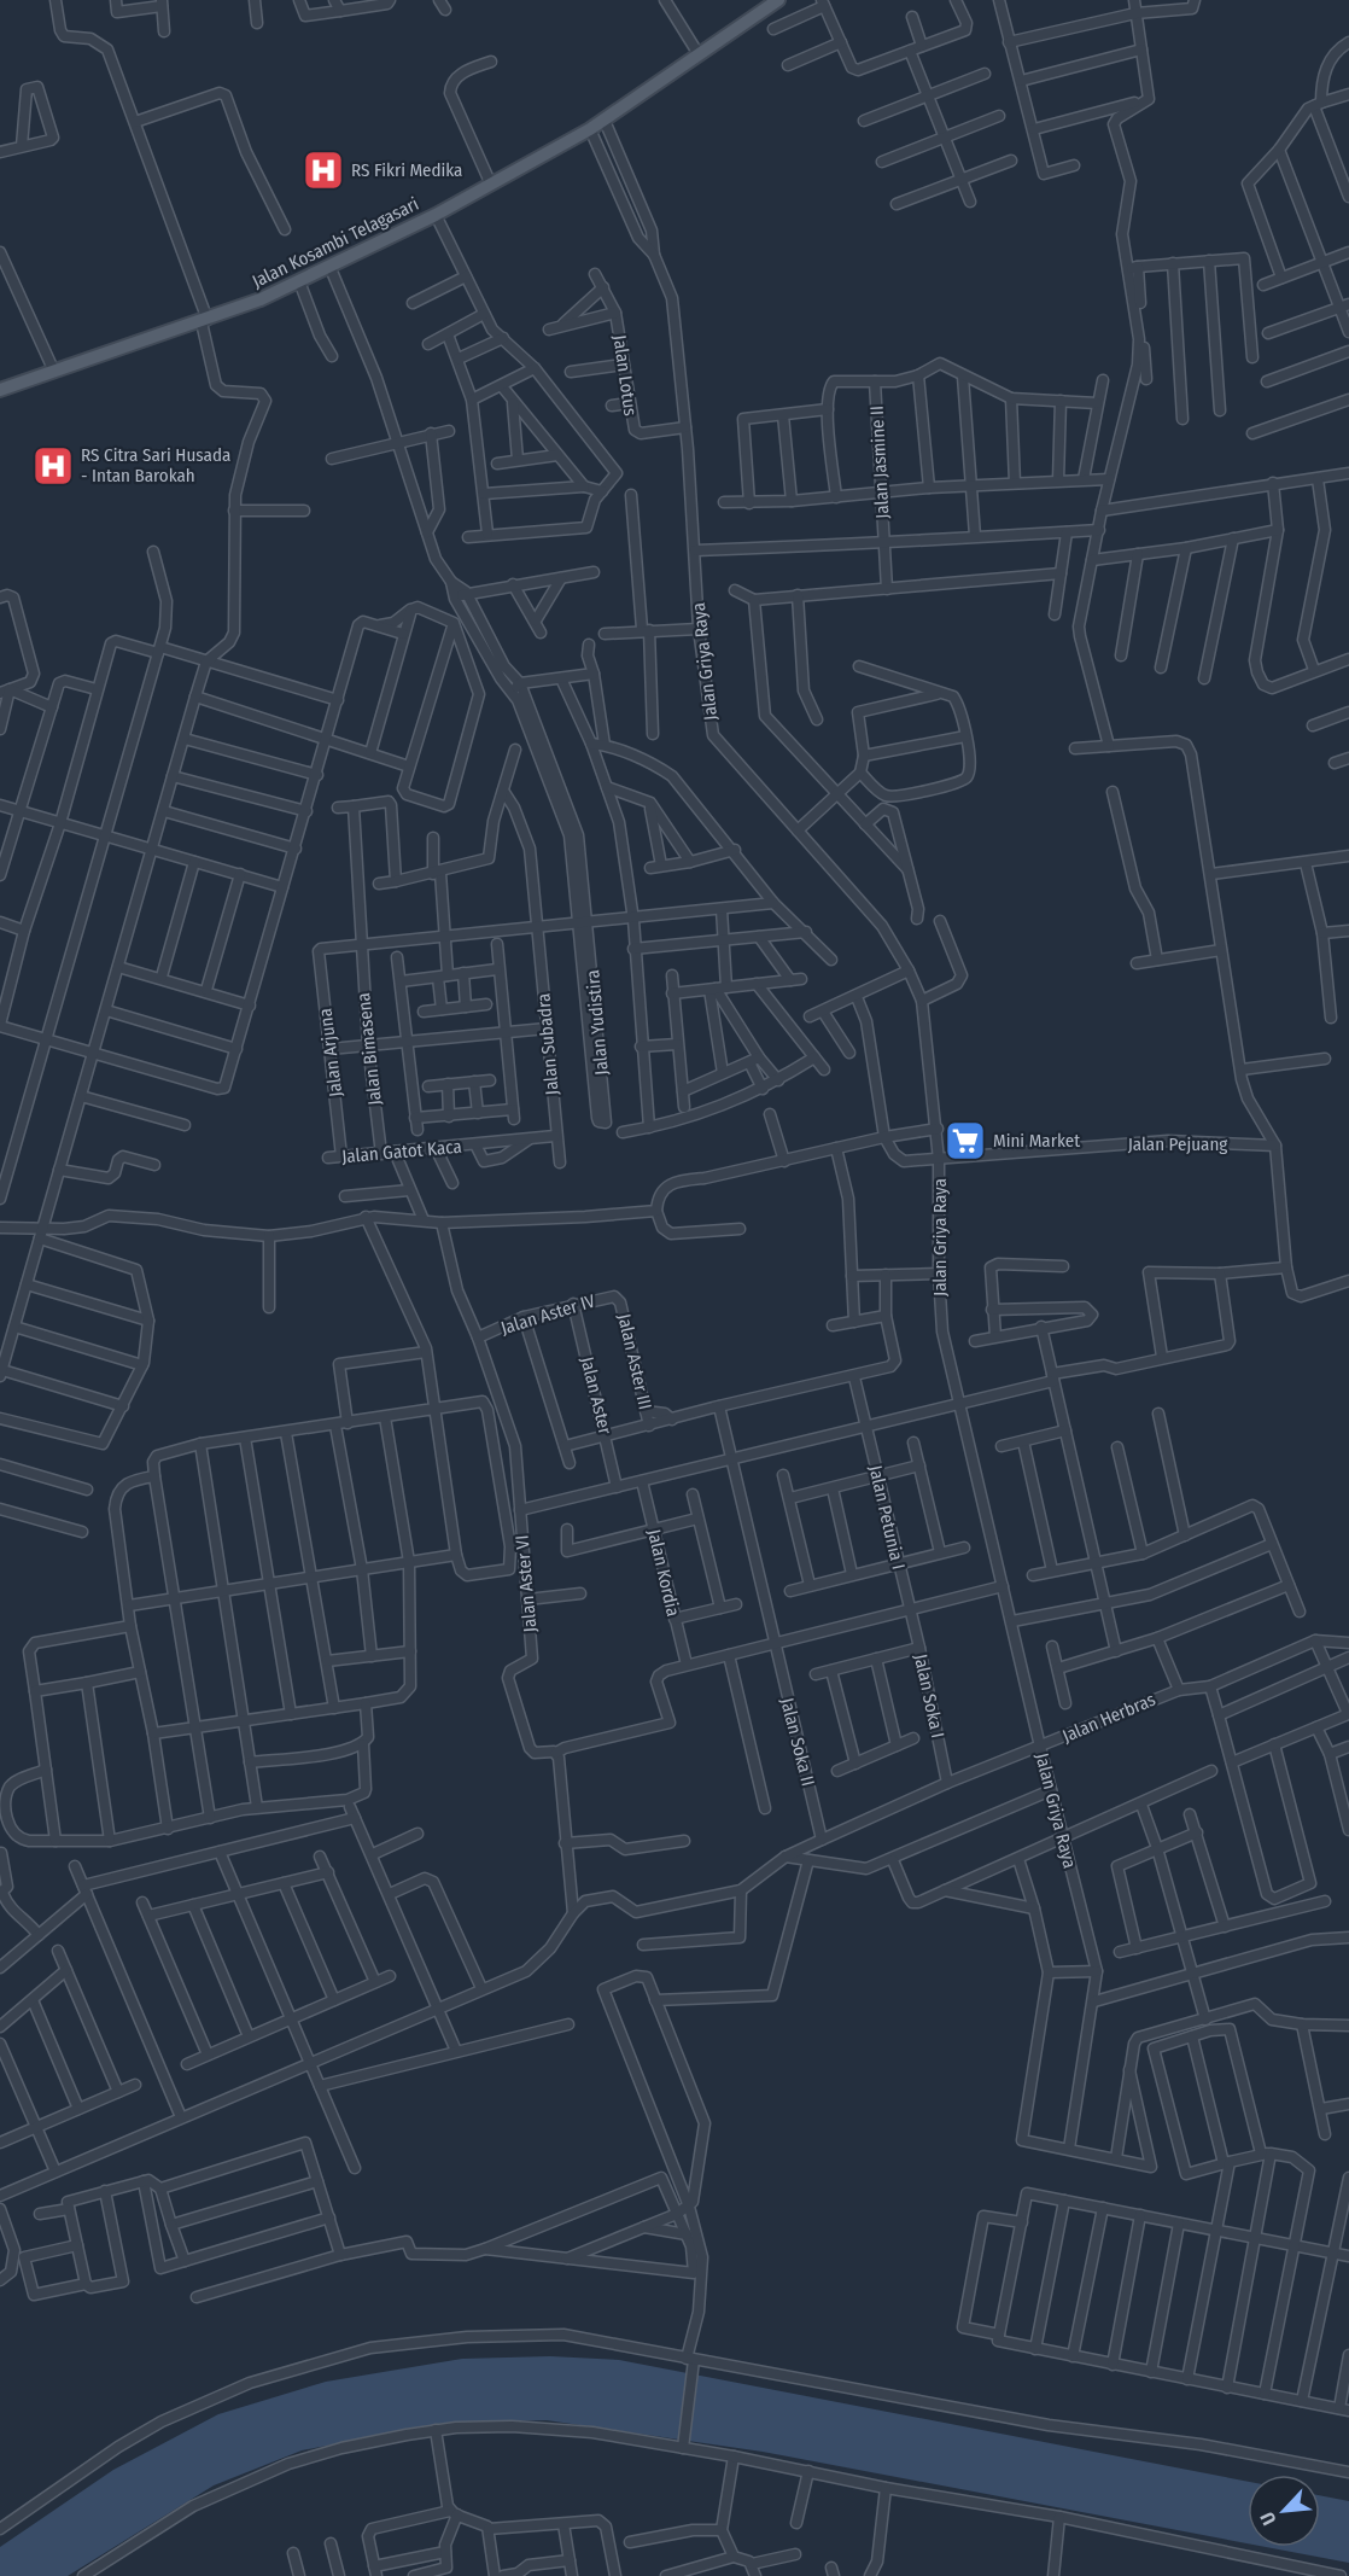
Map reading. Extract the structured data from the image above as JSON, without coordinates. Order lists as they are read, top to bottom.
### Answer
{
  "streets": {
    "main road": ["Jalan Kosambi Telagasari"],
    "street": [
      "Jalan Lotus",
      "Jalan Jasmine II",
      "Jalan Griya Raya",
      "Jalan Yudistira",
      "Jalan Subadra",
      "Jalan Bimasena",
      "Jalan Arjuna",
      "Jalan Pejuang",
      "Jalan Gatot Kaca",
      "Jalan Aster IV",
      "Jalan Aster III",
      "Jalan Aster",
      "Jalan Petunia I",
      "Jalan Kordia",
      "Jalan Aster VI",
      "Jalan Soka I",
      "Jalan Herbras",
      "Jalan Soka II"
    ]
  },
  "crossings": [
    ["Jalan Kosambi Telagasari", "Jalan Griya Raya"],
    ["Jalan Lotus", "Jalan Griya Raya"],
    ["Jalan Griya Raya", "Jalan Pejuang"],
    ["Jalan Griya Raya", "Jalan Herbras"],
    ["Jalan Subadra", "Jalan Gatot Kaca"],
    ["Jalan Bimasena", "Jalan Arjuna"],
    ["Jalan Bimasena", "Jalan Gatot Kaca"],
    ["Jalan Arjuna", "Jalan Gatot Kaca"],
    ["Jalan Aster IV", "Jalan Aster III"],
    ["Jalan Aster IV", "Jalan Aster"],
    ["Jalan Aster IV", "Jalan Aster VI"],
    ["Jalan Petunia I", "Jalan Soka I"],
    ["Jalan Soka I", "Jalan Herbras"],
    ["Jalan Herbras", "Jalan Soka II"]
  ],
  "places": {
    "hospital": ["RS Fikri Medika", "RS Citra Sari Husada - Intan Barokah"],
    "supermarket": ["Mini Market"]
  },
  "north": "bottom left"
}
